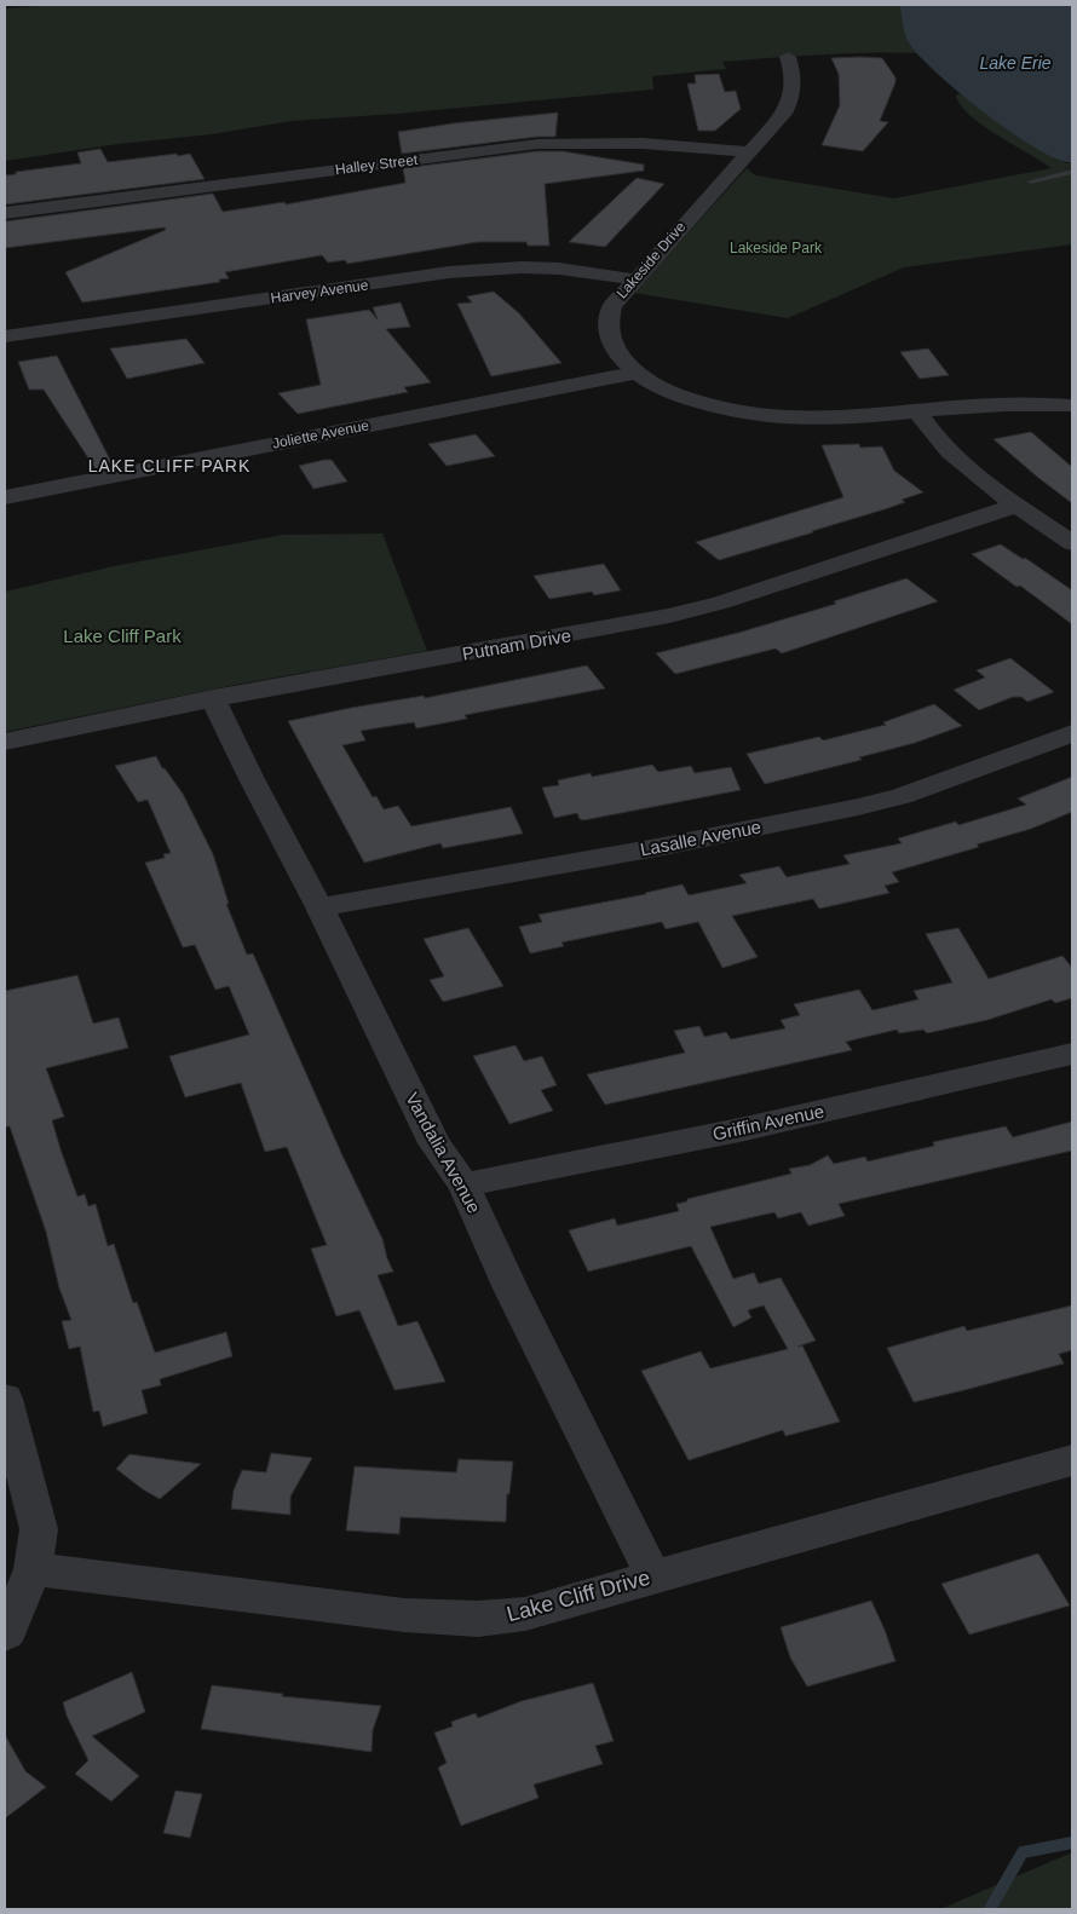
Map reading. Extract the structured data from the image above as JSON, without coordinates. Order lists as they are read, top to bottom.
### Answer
{
  "streets": {
    "street": [
      "Halley Street",
      "Lakeside Drive",
      "Harvey Avenue",
      "Joliette Avenue",
      "Putnam Drive",
      "Lasalle Avenue",
      "Griffin Avenue",
      "Vandalia Avenue",
      "Lake Cliff Drive"
    ]
  },
  "crossings": [
    ["Halley Street", "Lakeside Drive"],
    ["Lakeside Drive", "Harvey Avenue"],
    ["Lakeside Drive", "Joliette Avenue"],
    ["Putnam Drive", "Vandalia Avenue"],
    ["Lasalle Avenue", "Vandalia Avenue"],
    ["Griffin Avenue", "Vandalia Avenue"],
    ["Vandalia Avenue", "Lake Cliff Drive"]
  ],
  "districts": ["LAKE CLIFF PARK"],
  "water": ["Lake Erie"],
  "parks": ["Lakeside Park", "Lake Cliff Park"]
}
